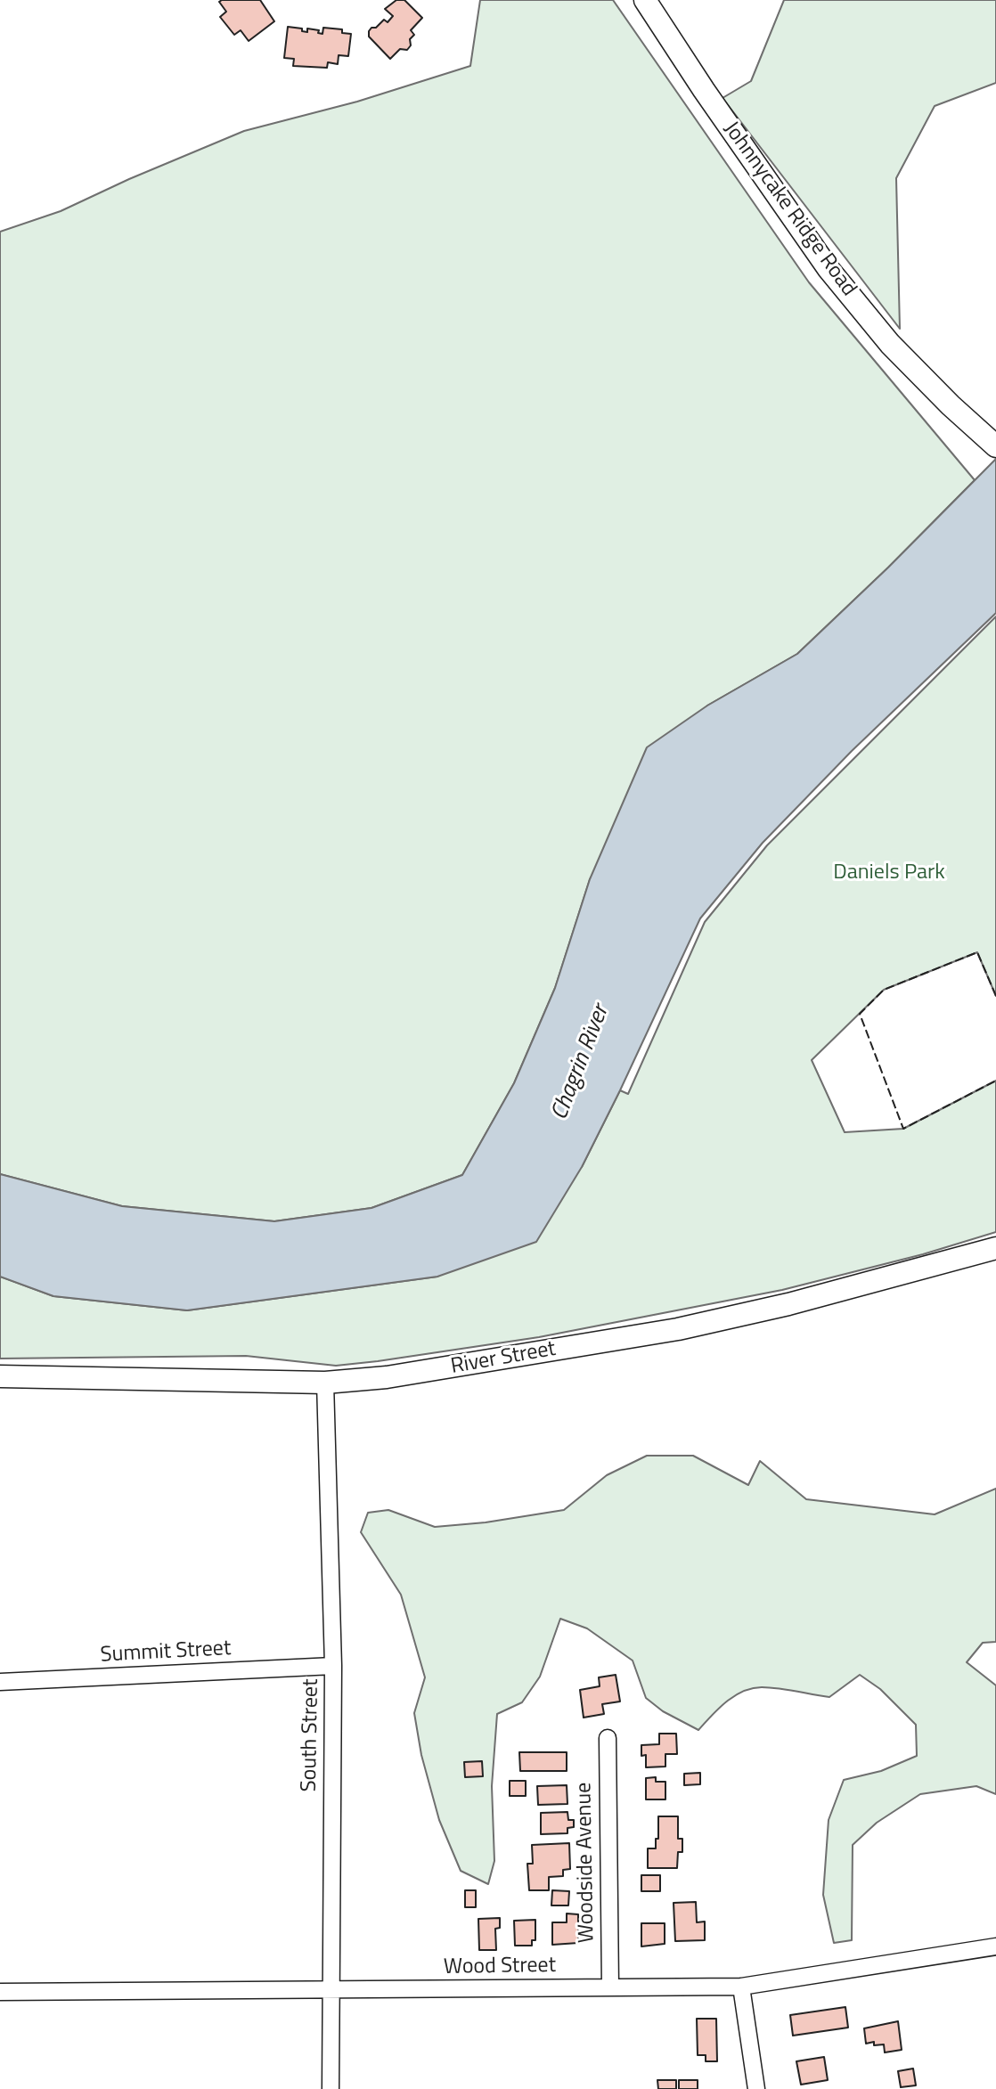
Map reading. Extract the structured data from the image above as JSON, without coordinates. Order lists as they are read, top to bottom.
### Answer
{
  "streets": {
    "main road": ["Johnnycake Ridge Road", "River Street"],
    "street": [
      "Summit Street",
      "South Street",
      "Woodside Avenue",
      "Wood Street"
    ]
  },
  "crossings": [
    ["River Street", "South Street"],
    ["Summit Street", "South Street"],
    ["South Street", "Wood Street"],
    ["Woodside Avenue", "Wood Street"]
  ],
  "water": ["Chagrin River"],
  "parks": ["Daniels Park"]
}
